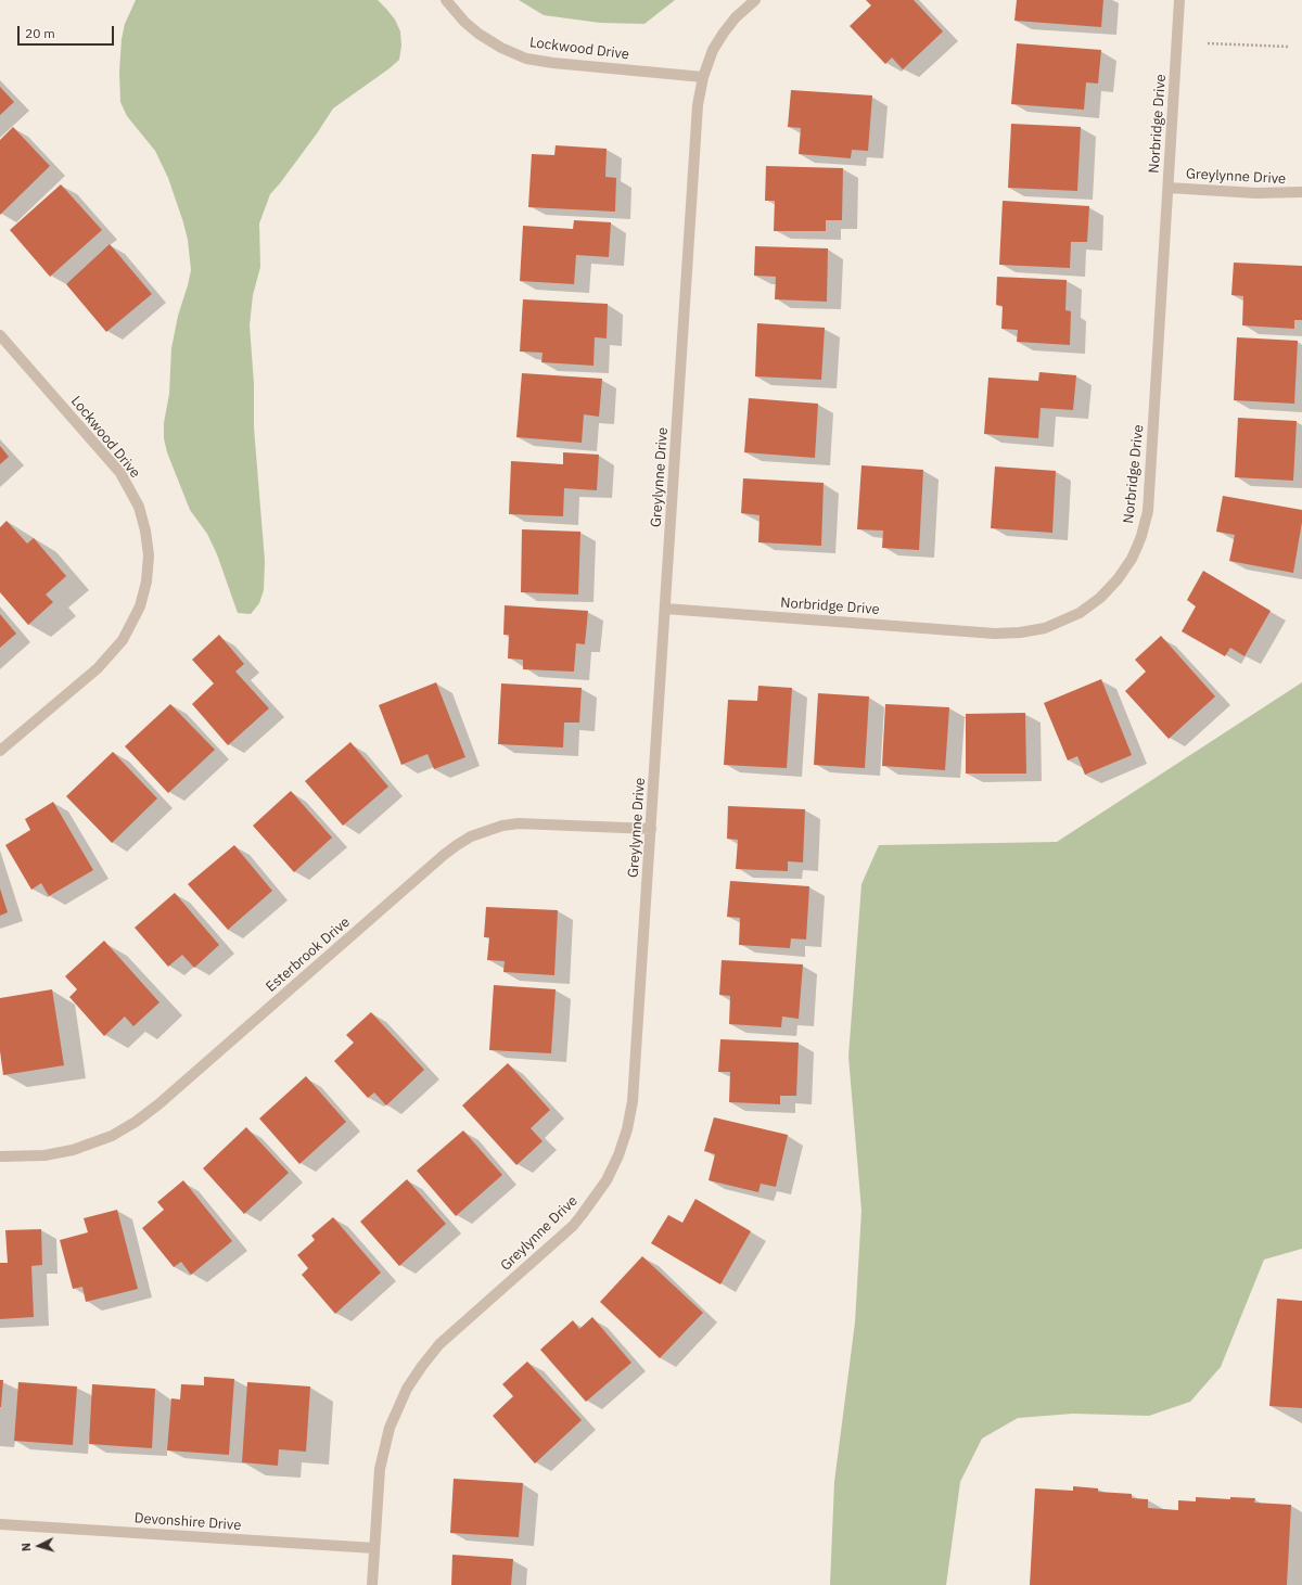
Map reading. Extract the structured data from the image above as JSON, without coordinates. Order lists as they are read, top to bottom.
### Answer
{
  "streets": {
    "street": [
      "Lockwood Drive",
      "Norbridge Drive",
      "Greylynne Drive",
      "Esterbrook Drive",
      "Devonshire Drive"
    ]
  },
  "crossings": [
    ["Lockwood Drive", "Greylynne Drive"],
    ["Norbridge Drive", "Greylynne Drive"],
    ["Greylynne Drive", "Esterbrook Drive"],
    ["Greylynne Drive", "Devonshire Drive"]
  ],
  "scale_bar": "20 m",
  "north": "left"
}
